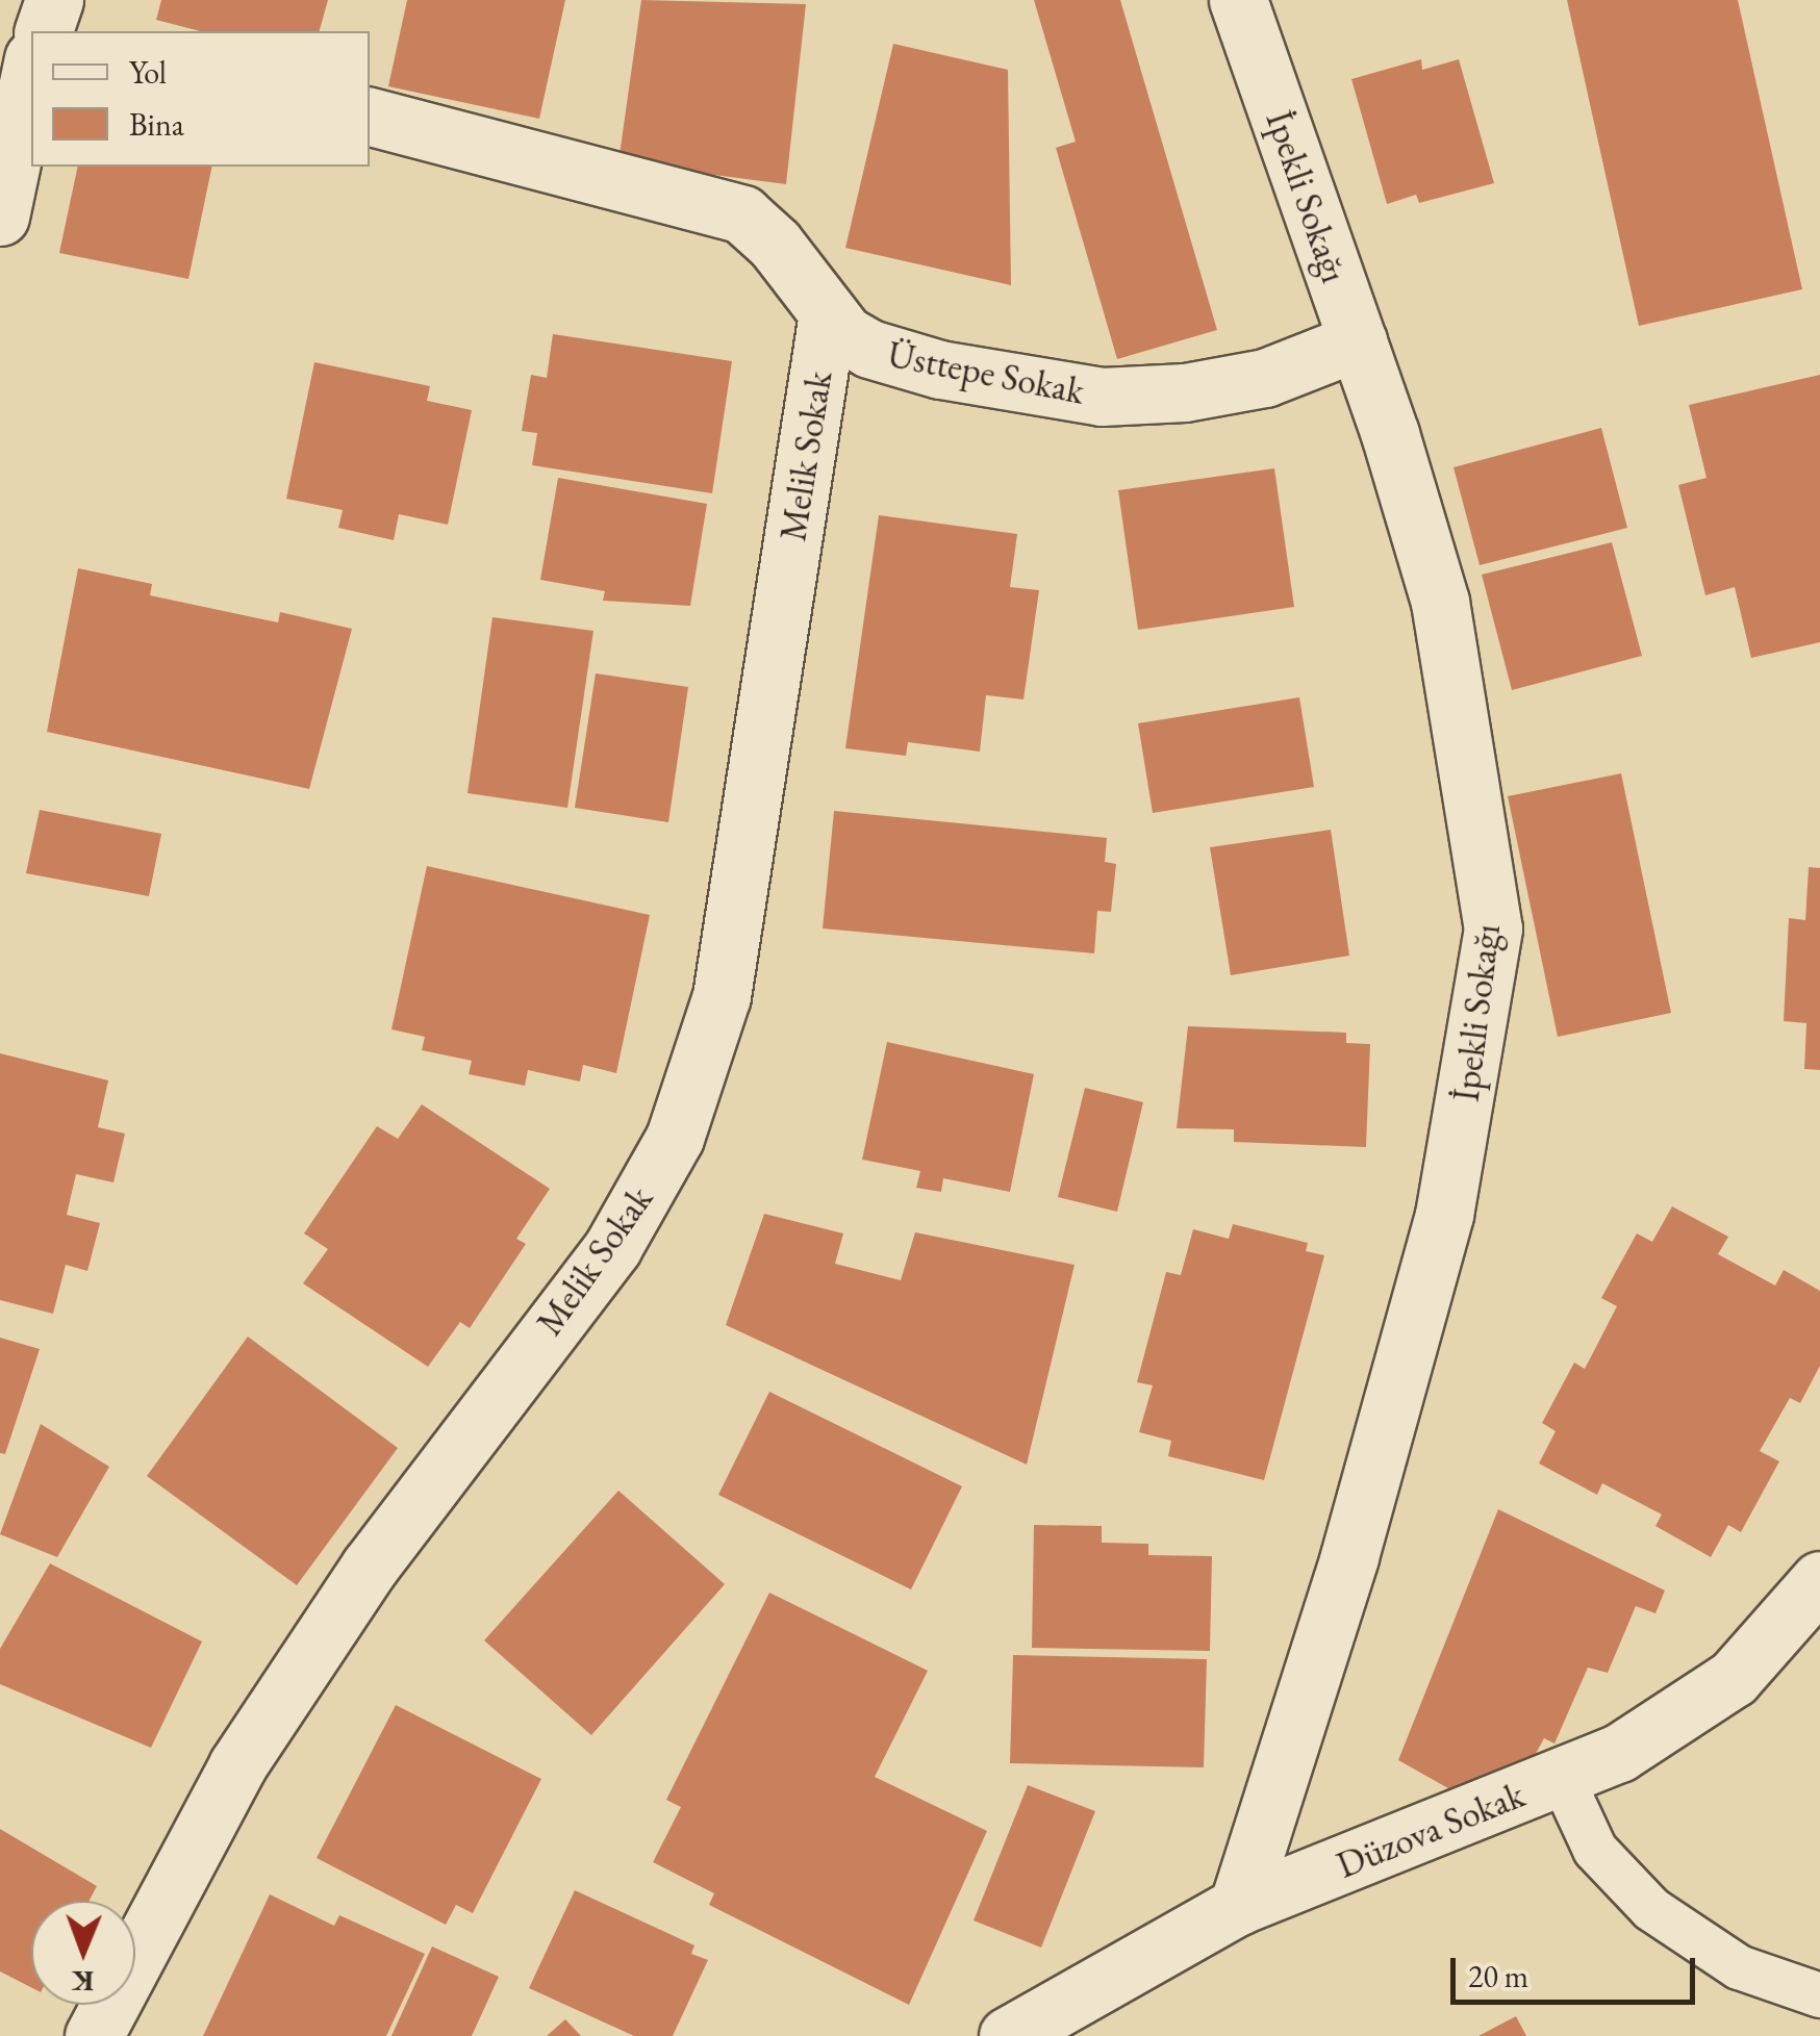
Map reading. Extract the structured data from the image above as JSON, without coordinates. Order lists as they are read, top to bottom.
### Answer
{
  "streets": {
    "street": [
      "İpekli Sokağı",
      "Üsttepe Sokak",
      "Melik Sokak",
      "Düzova Sokak"
    ]
  },
  "crossings": [
    ["İpekli Sokağı", "Üsttepe Sokak"],
    ["İpekli Sokağı", "Düzova Sokak"],
    ["Üsttepe Sokak", "Melik Sokak"]
  ],
  "legend": ["Yol", "Bina"],
  "scale_bar": "20 m",
  "north": "bottom"
}
